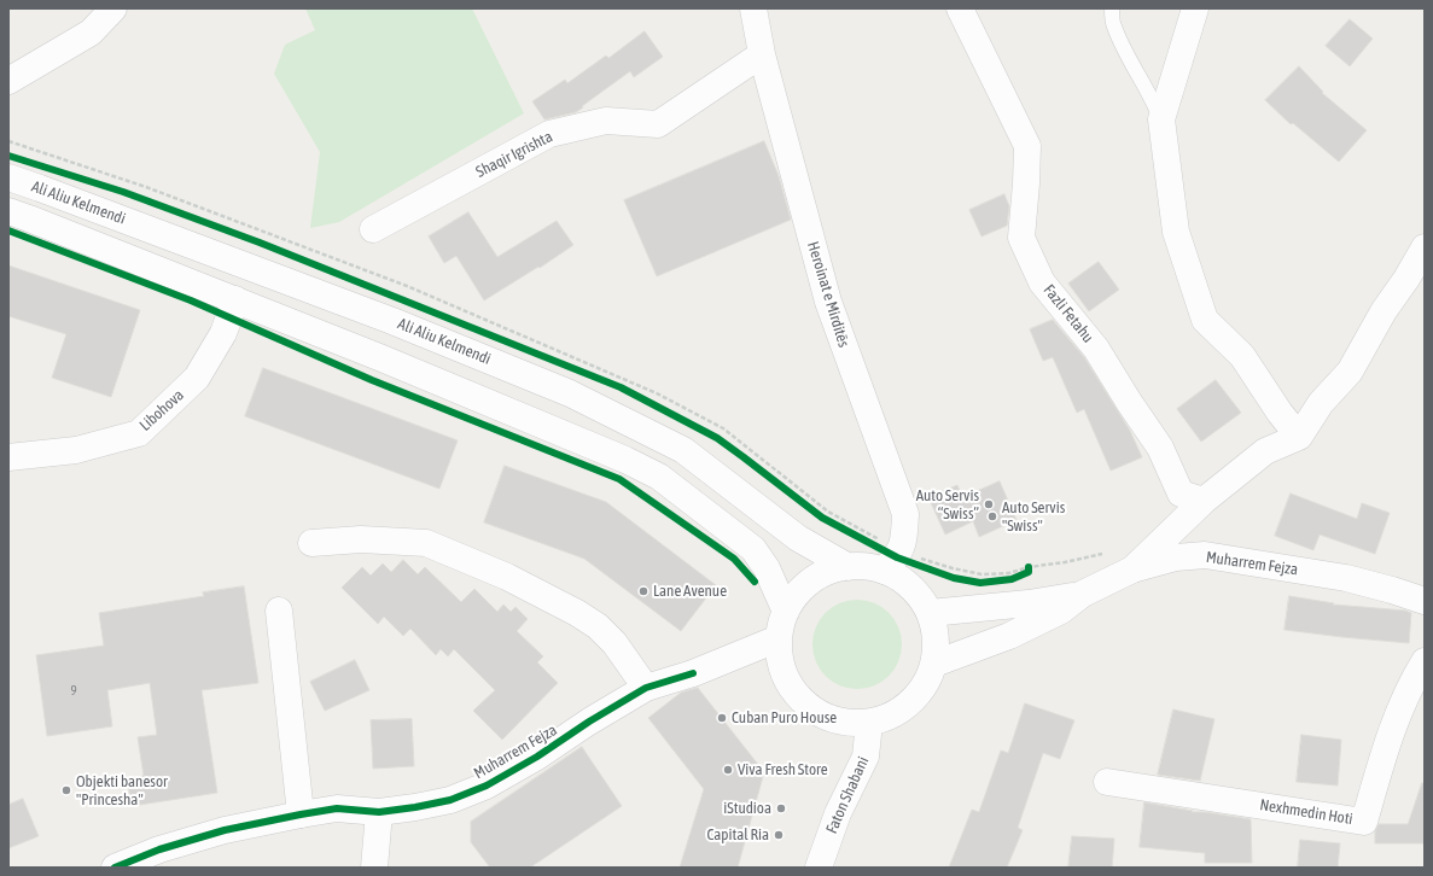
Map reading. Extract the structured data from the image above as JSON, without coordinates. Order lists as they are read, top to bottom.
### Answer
{
  "streets": {
    "street": [
      "Shaqir Igrishta",
      "Ali Aliu Kelmendi",
      "Heroinat e Mirditës",
      "Fazli Fetahu",
      "Libohova",
      "Muharrem Fejza",
      "Faton Shabani",
      "Nexhmedin Hoti"
    ]
  },
  "crossings": [
    ["Shaqir Igrishta", "Heroinat e Mirditës"],
    ["Ali Aliu Kelmendi", "Heroinat e Mirditës"],
    ["Ali Aliu Kelmendi", "Libohova"],
    ["Ali Aliu Kelmendi", "Muharrem Fejza"],
    ["Ali Aliu Kelmendi", "Faton Shabani"],
    ["Heroinat e Mirditës", "Muharrem Fejza"],
    ["Heroinat e Mirditës", "Faton Shabani"],
    ["Muharrem Fejza", "Faton Shabani"]
  ],
  "places": [
    "Auto Servis “Swiss”",
    "Auto Servis \"Swiss\"",
    "Lane Avenue",
    "Cuban Puro House",
    "Viva Fresh Store",
    "Objekti banesor \"Princesha\"",
    "iStudioa",
    "Capital Ria"
  ],
  "house_numbers": ["9"]
}
